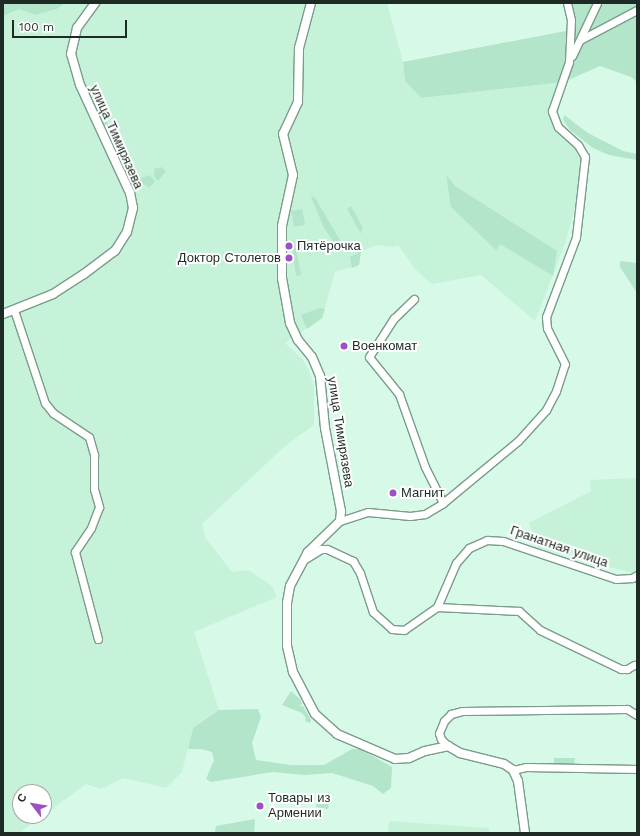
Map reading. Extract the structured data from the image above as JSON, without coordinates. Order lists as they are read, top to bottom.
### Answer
{
  "streets": {
    "street": ["улица Тимирязева", "Гранатная улица"]
  },
  "places": [
    "Пятёрочка",
    "Доктор Столетов",
    "Военкомат",
    "Магнит",
    "Товары из Армении"
  ],
  "scale_bar": "100 m",
  "north": "top left"
}
